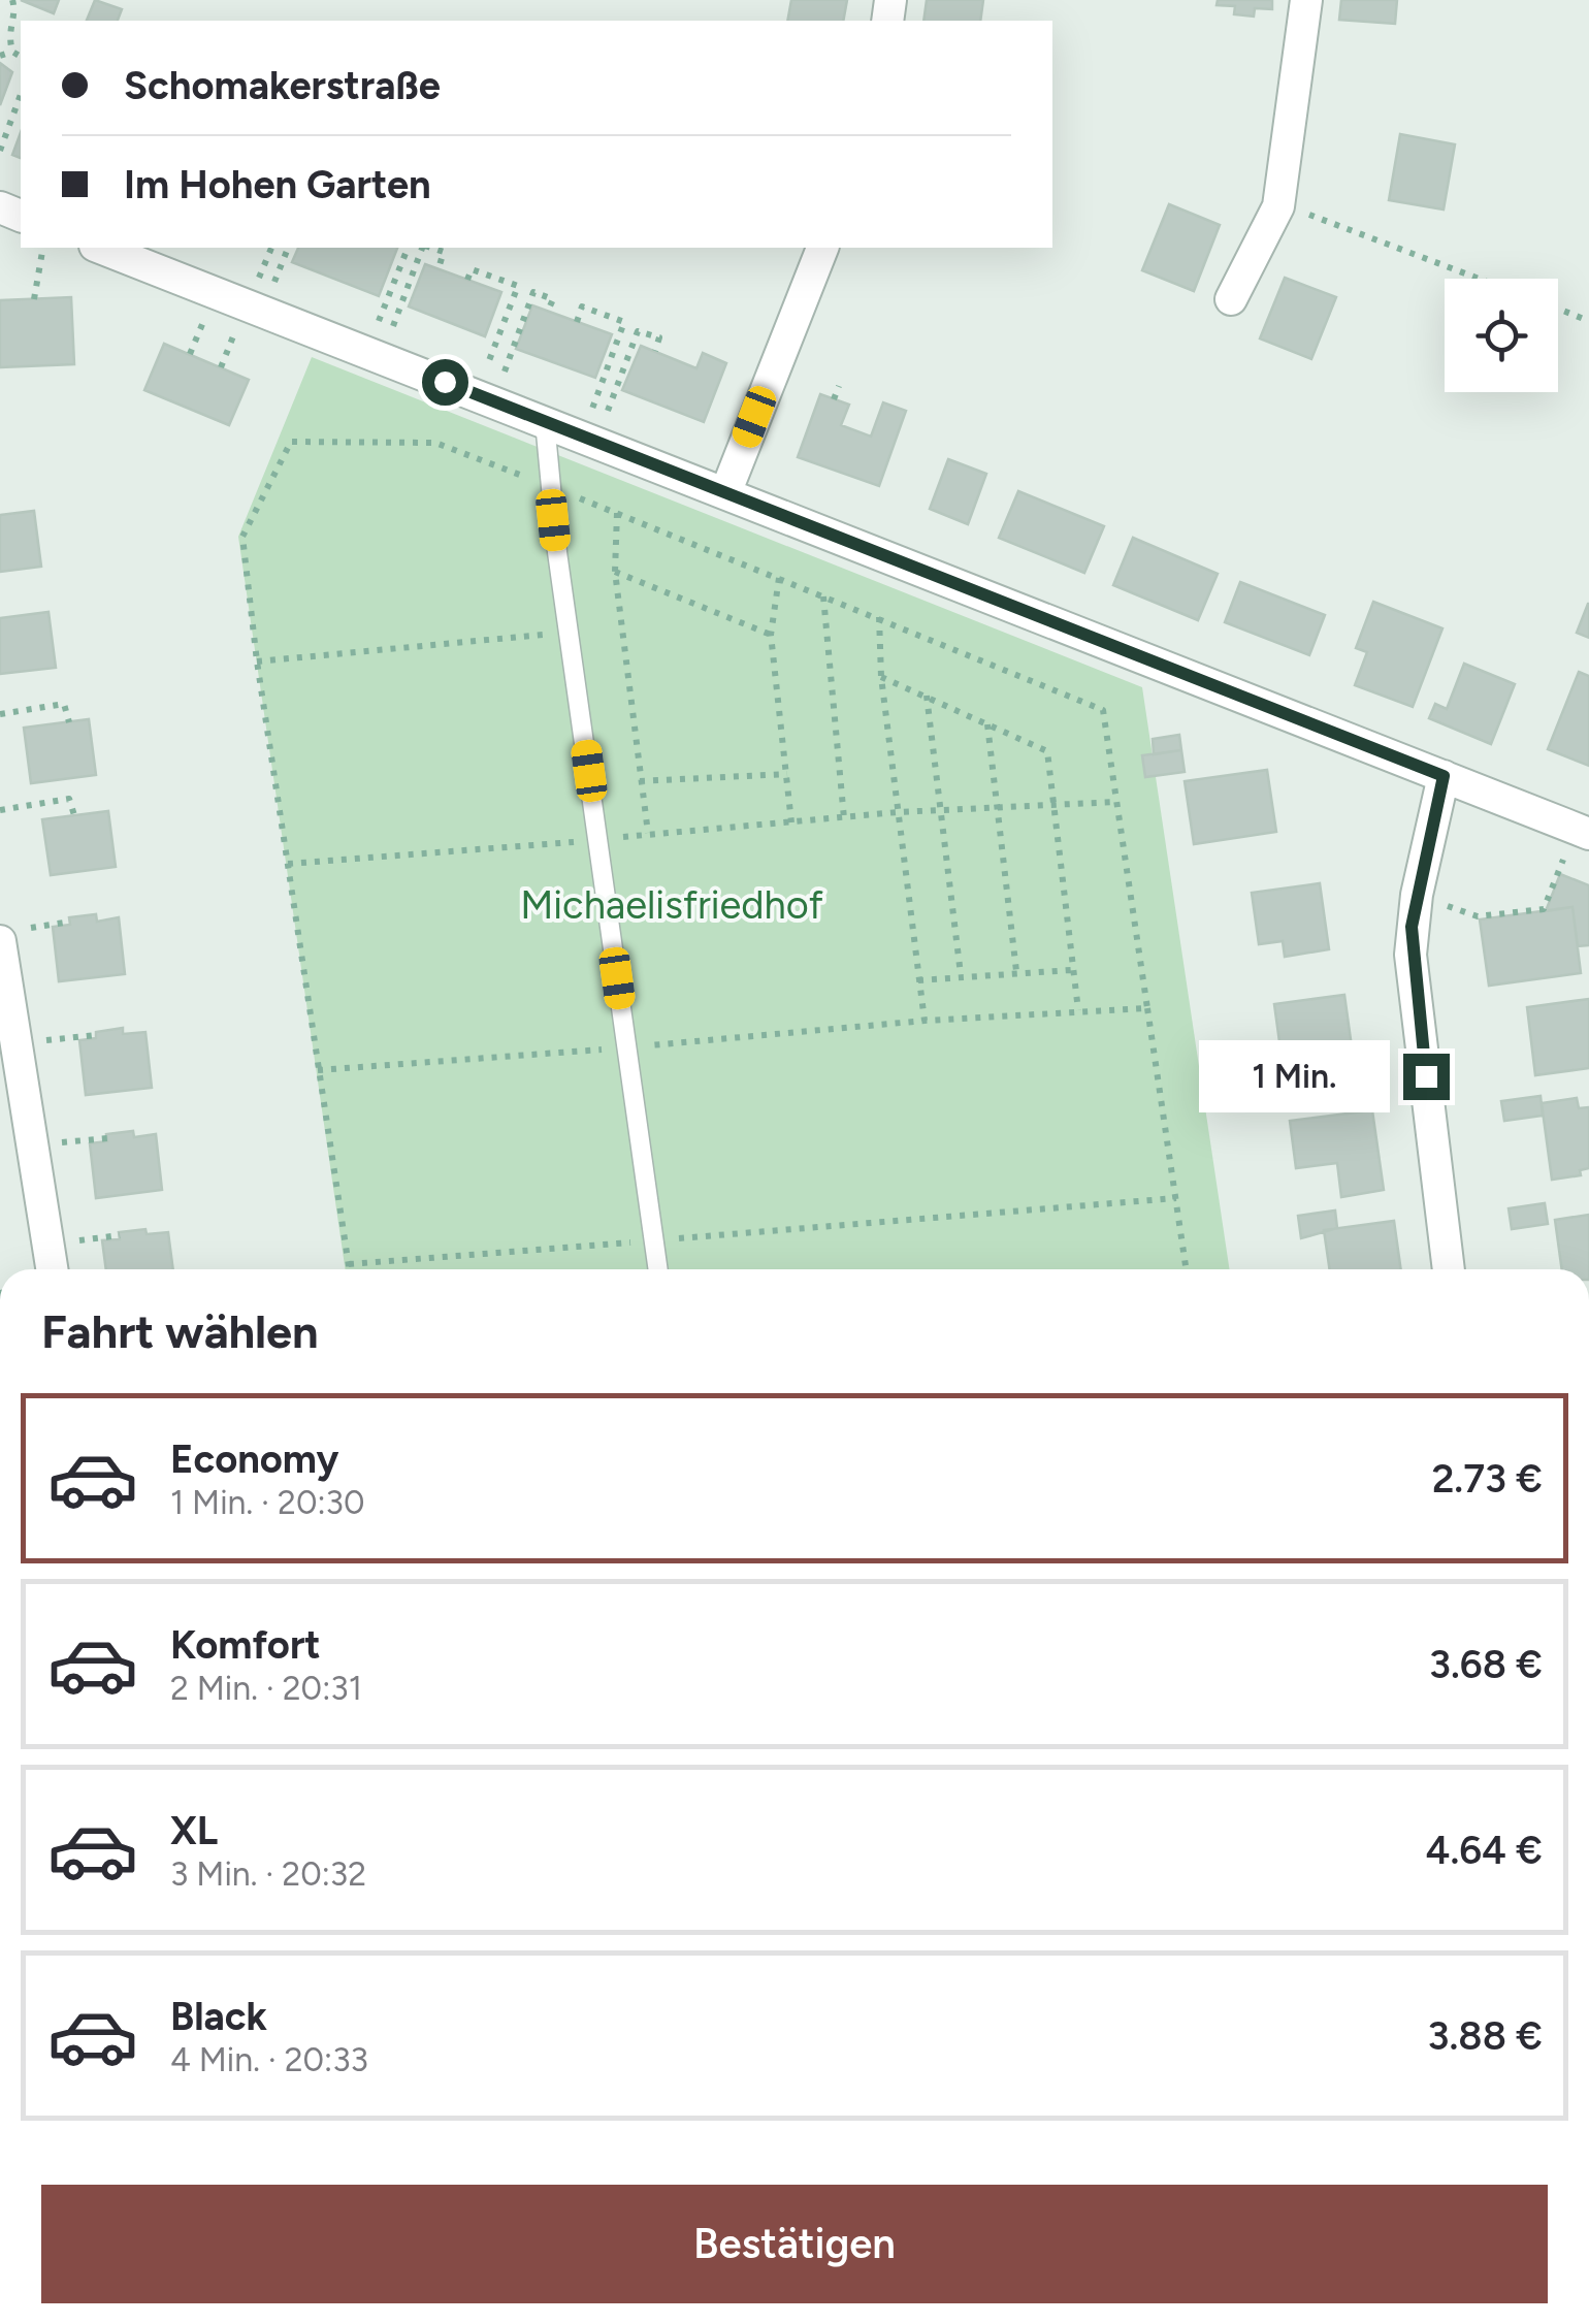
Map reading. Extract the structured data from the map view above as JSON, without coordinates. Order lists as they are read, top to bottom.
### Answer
{
  "parks": ["Michaelisfriedhof"],
  "page": {
    "banner": ["Schomakerstraße", "Im Hohen Garten"],
    "bubble": "1 Min.",
    "heading": "Fahrt wählen",
    "list": [
      {
        "name": "Economy",
        "note": "1 Min. · 20:30",
        "value": "2.73 €"
      },
      {
        "name": "Komfort",
        "note": "2 Min. · 20:31",
        "value": "3.68 €"
      },
      {
        "name": "XL",
        "note": "3 Min. · 20:32",
        "value": "4.64 €"
      },
      {
        "name": "Black",
        "note": "4 Min. · 20:33",
        "value": "3.88 €"
      }
    ],
    "buttons": "Bestätigen"
  }
}
